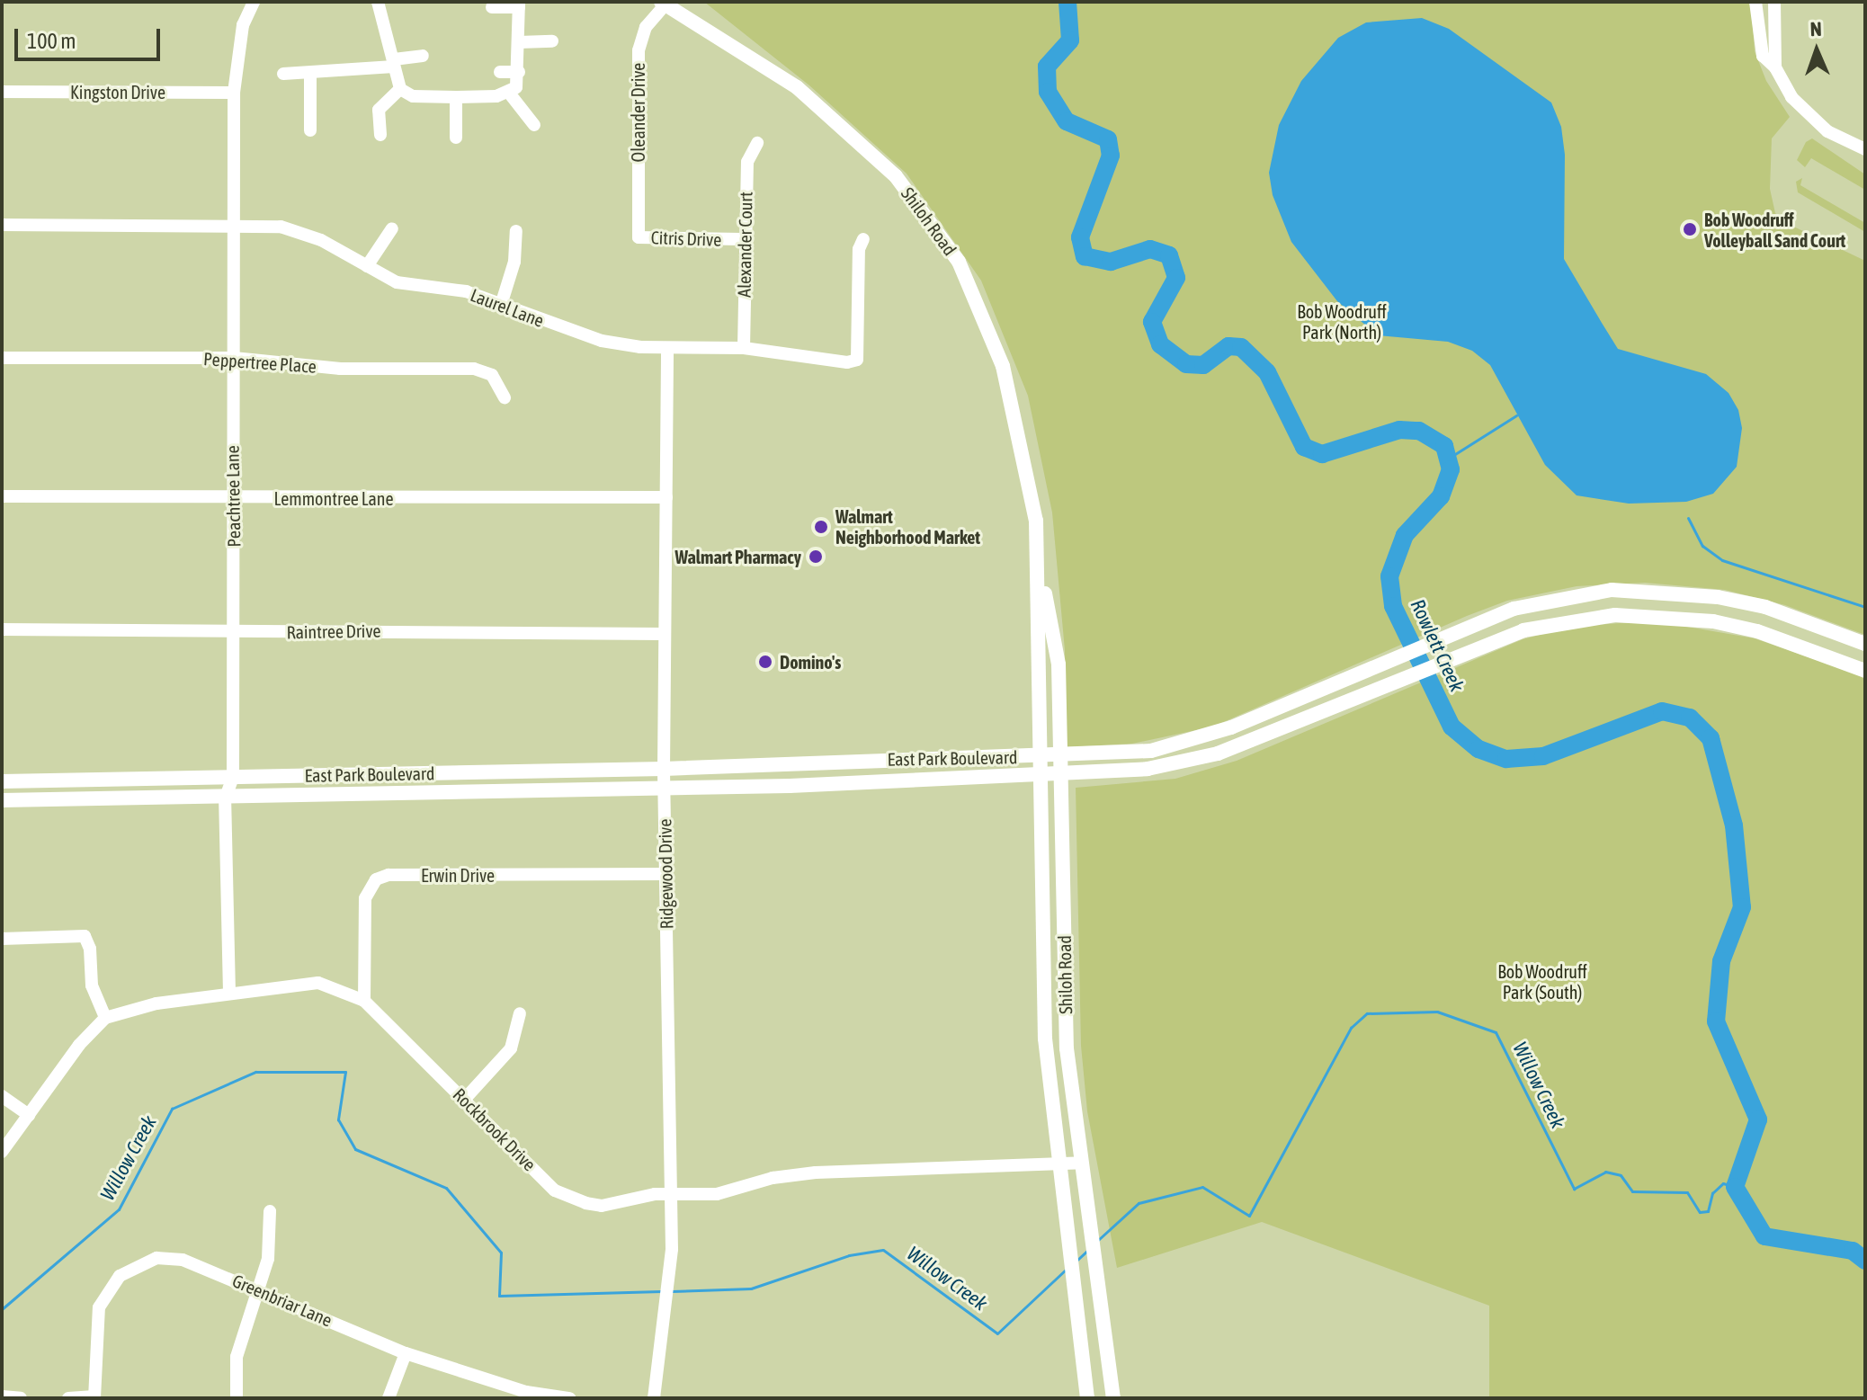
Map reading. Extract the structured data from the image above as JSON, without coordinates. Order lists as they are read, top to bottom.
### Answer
{
  "streets": {
    "main road": ["Shiloh Road", "East Park Boulevard"],
    "street": [
      "Kingston Drive",
      "Oleander Drive",
      "Citris Drive",
      "Alexander Court",
      "Laurel Lane",
      "Peppertree Place",
      "Peachtree Lane",
      "Lemmontree Lane",
      "Raintree Drive",
      "Ridgewood Drive",
      "Erwin Drive",
      "Rockbrook Drive",
      "Greenbriar Lane"
    ]
  },
  "crossings": [
    ["Kingston Drive", "Peachtree Lane"],
    ["Oleander Drive", "Shiloh Road"],
    ["Oleander Drive", "Citris Drive"],
    ["Shiloh Road", "East Park Boulevard"],
    ["Shiloh Road", "Rockbrook Drive"],
    ["Citris Drive", "Alexander Court"],
    ["Alexander Court", "Laurel Lane"],
    ["Laurel Lane", "Peachtree Lane"],
    ["Laurel Lane", "Ridgewood Drive"],
    ["Peppertree Place", "Peachtree Lane"],
    ["Peachtree Lane", "Lemmontree Lane"],
    ["Peachtree Lane", "Raintree Drive"],
    ["Peachtree Lane", "East Park Boulevard"],
    ["Peachtree Lane", "Rockbrook Drive"],
    ["Lemmontree Lane", "Ridgewood Drive"],
    ["Raintree Drive", "Ridgewood Drive"],
    ["East Park Boulevard", "Ridgewood Drive"],
    ["Ridgewood Drive", "Erwin Drive"],
    ["Ridgewood Drive", "Rockbrook Drive"],
    ["Erwin Drive", "Rockbrook Drive"]
  ],
  "water": ["Rowlett Creek", "Willow Creek"],
  "parks": ["Bob Woodruff Park (North)", "Bob Woodruff Park (South)"],
  "places": [
    "Bob Woodruff Volleyball Sand Court",
    "Walmart Neighborhood Market",
    "Walmart Pharmacy",
    "Domino's"
  ],
  "scale_bar": "100 m",
  "north": "top"
}
